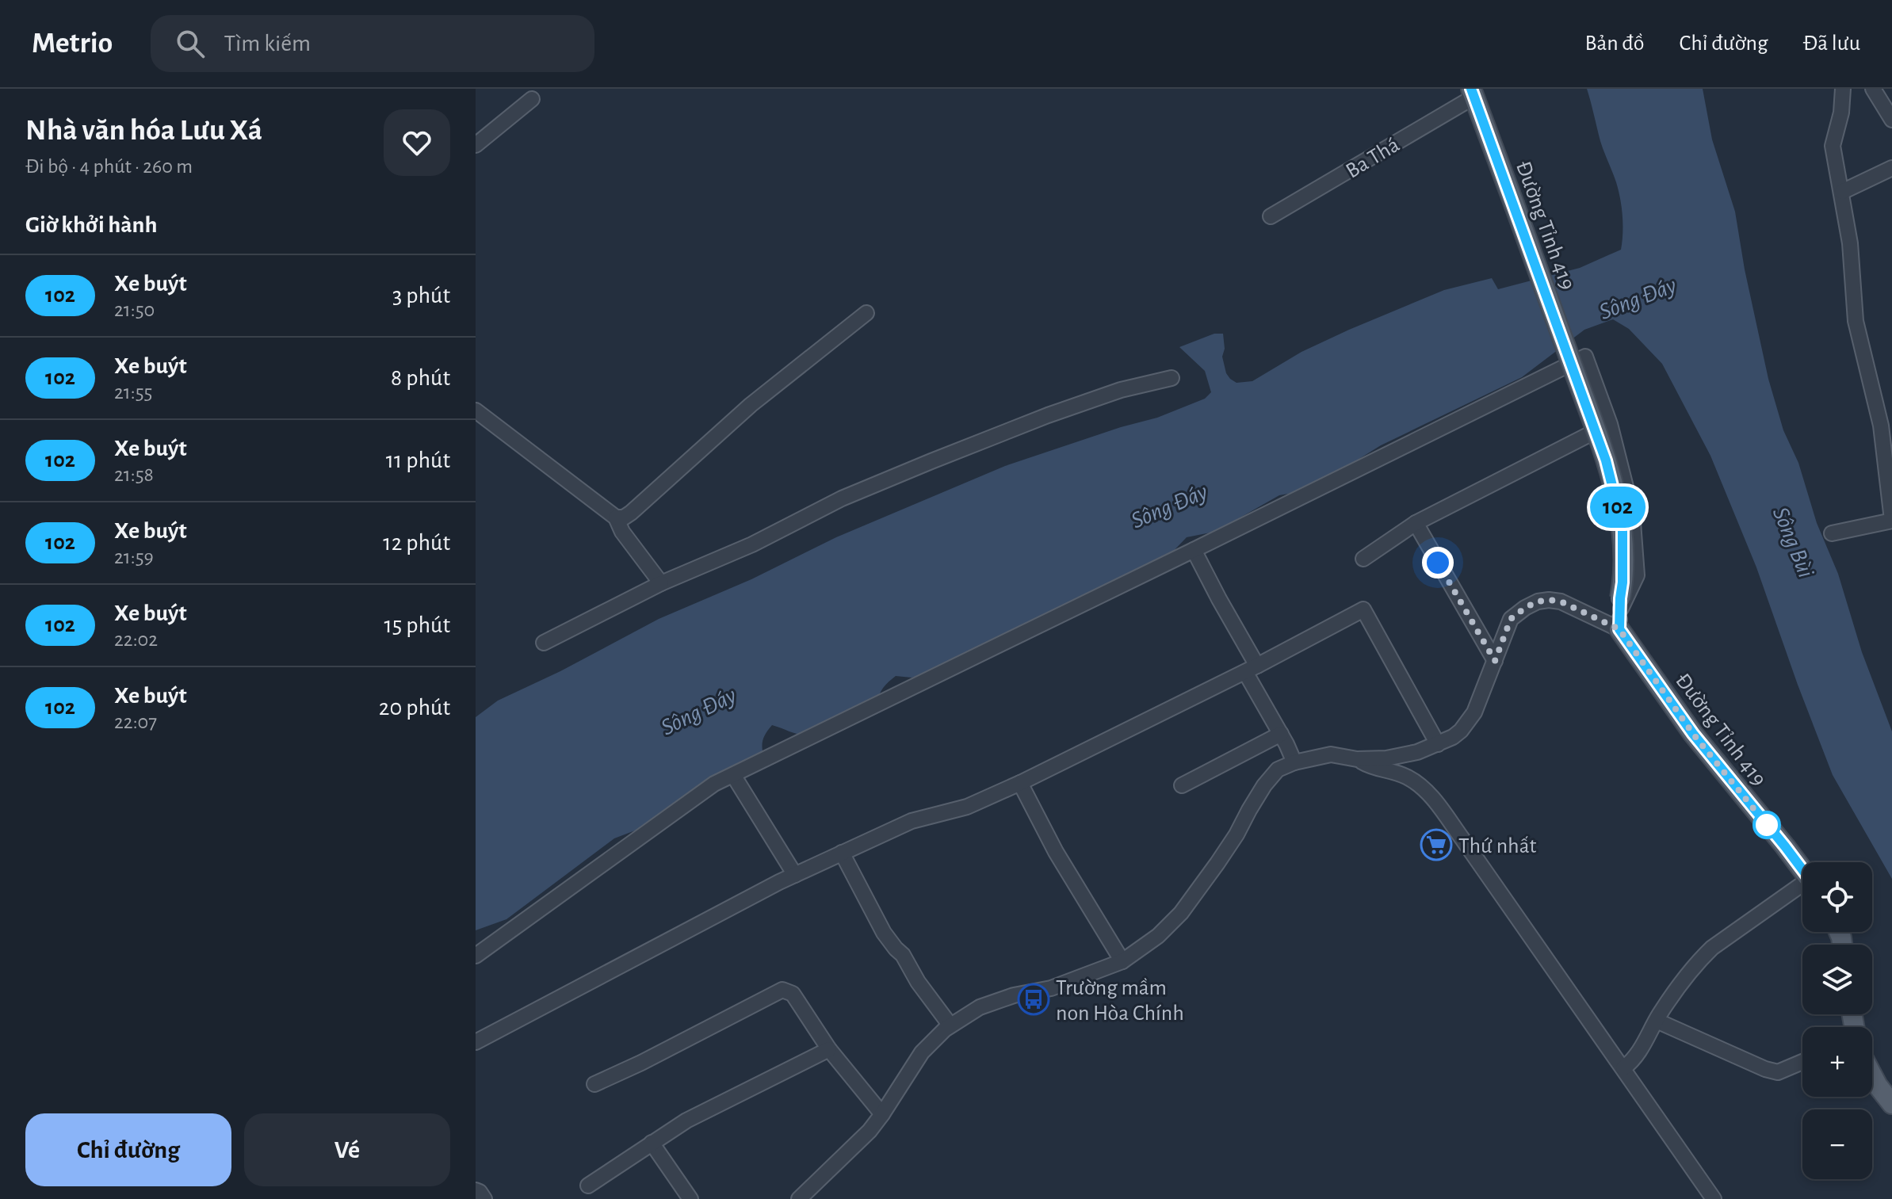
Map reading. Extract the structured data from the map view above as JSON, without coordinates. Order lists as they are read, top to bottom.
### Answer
{
  "streets": {
    "main road": ["Đường Tỉnh 419"],
    "street": ["Ba Thá"]
  },
  "crossings": [
    ["Ba Thá", "Đường Tỉnh 419"]
  ],
  "water": ["Sông Đáy", "Sông Bùi"],
  "places": {
    "supermarket": ["Thứ nhất"],
    "bus stop": ["Trường mầm non Hòa Chính"]
  },
  "lines": ["bus line 102"],
  "page": {
    "header": "Metrio",
    "search": "Tìm kiếm",
    "nav": ["Bản đồ", "Chỉ đường", "Đã lưu"],
    "heading": [
      ["Nhà văn hóa Lưu Xá", "Đi bộ · 4 phút · 260 m"],
      "Giờ khởi hành"
    ],
    "on_map": "102",
    "list": [
      {
        "mark": "102",
        "name": "Xe buýt",
        "note": "21:50",
        "value": "3 phút"
      },
      {
        "mark": "102",
        "name": "Xe buýt",
        "note": "21:55",
        "value": "8 phút"
      },
      {
        "mark": "102",
        "name": "Xe buýt",
        "note": "21:58",
        "value": "11 phút"
      },
      {
        "mark": "102",
        "name": "Xe buýt",
        "note": "21:59",
        "value": "12 phút"
      },
      {
        "mark": "102",
        "name": "Xe buýt",
        "note": "22:02",
        "value": "15 phút"
      },
      {
        "mark": "102",
        "name": "Xe buýt",
        "note": "22:07",
        "value": "20 phút"
      }
    ],
    "map_buttons": ["+", "−"],
    "buttons": ["Chỉ đường", "Vé"]
  }
}
